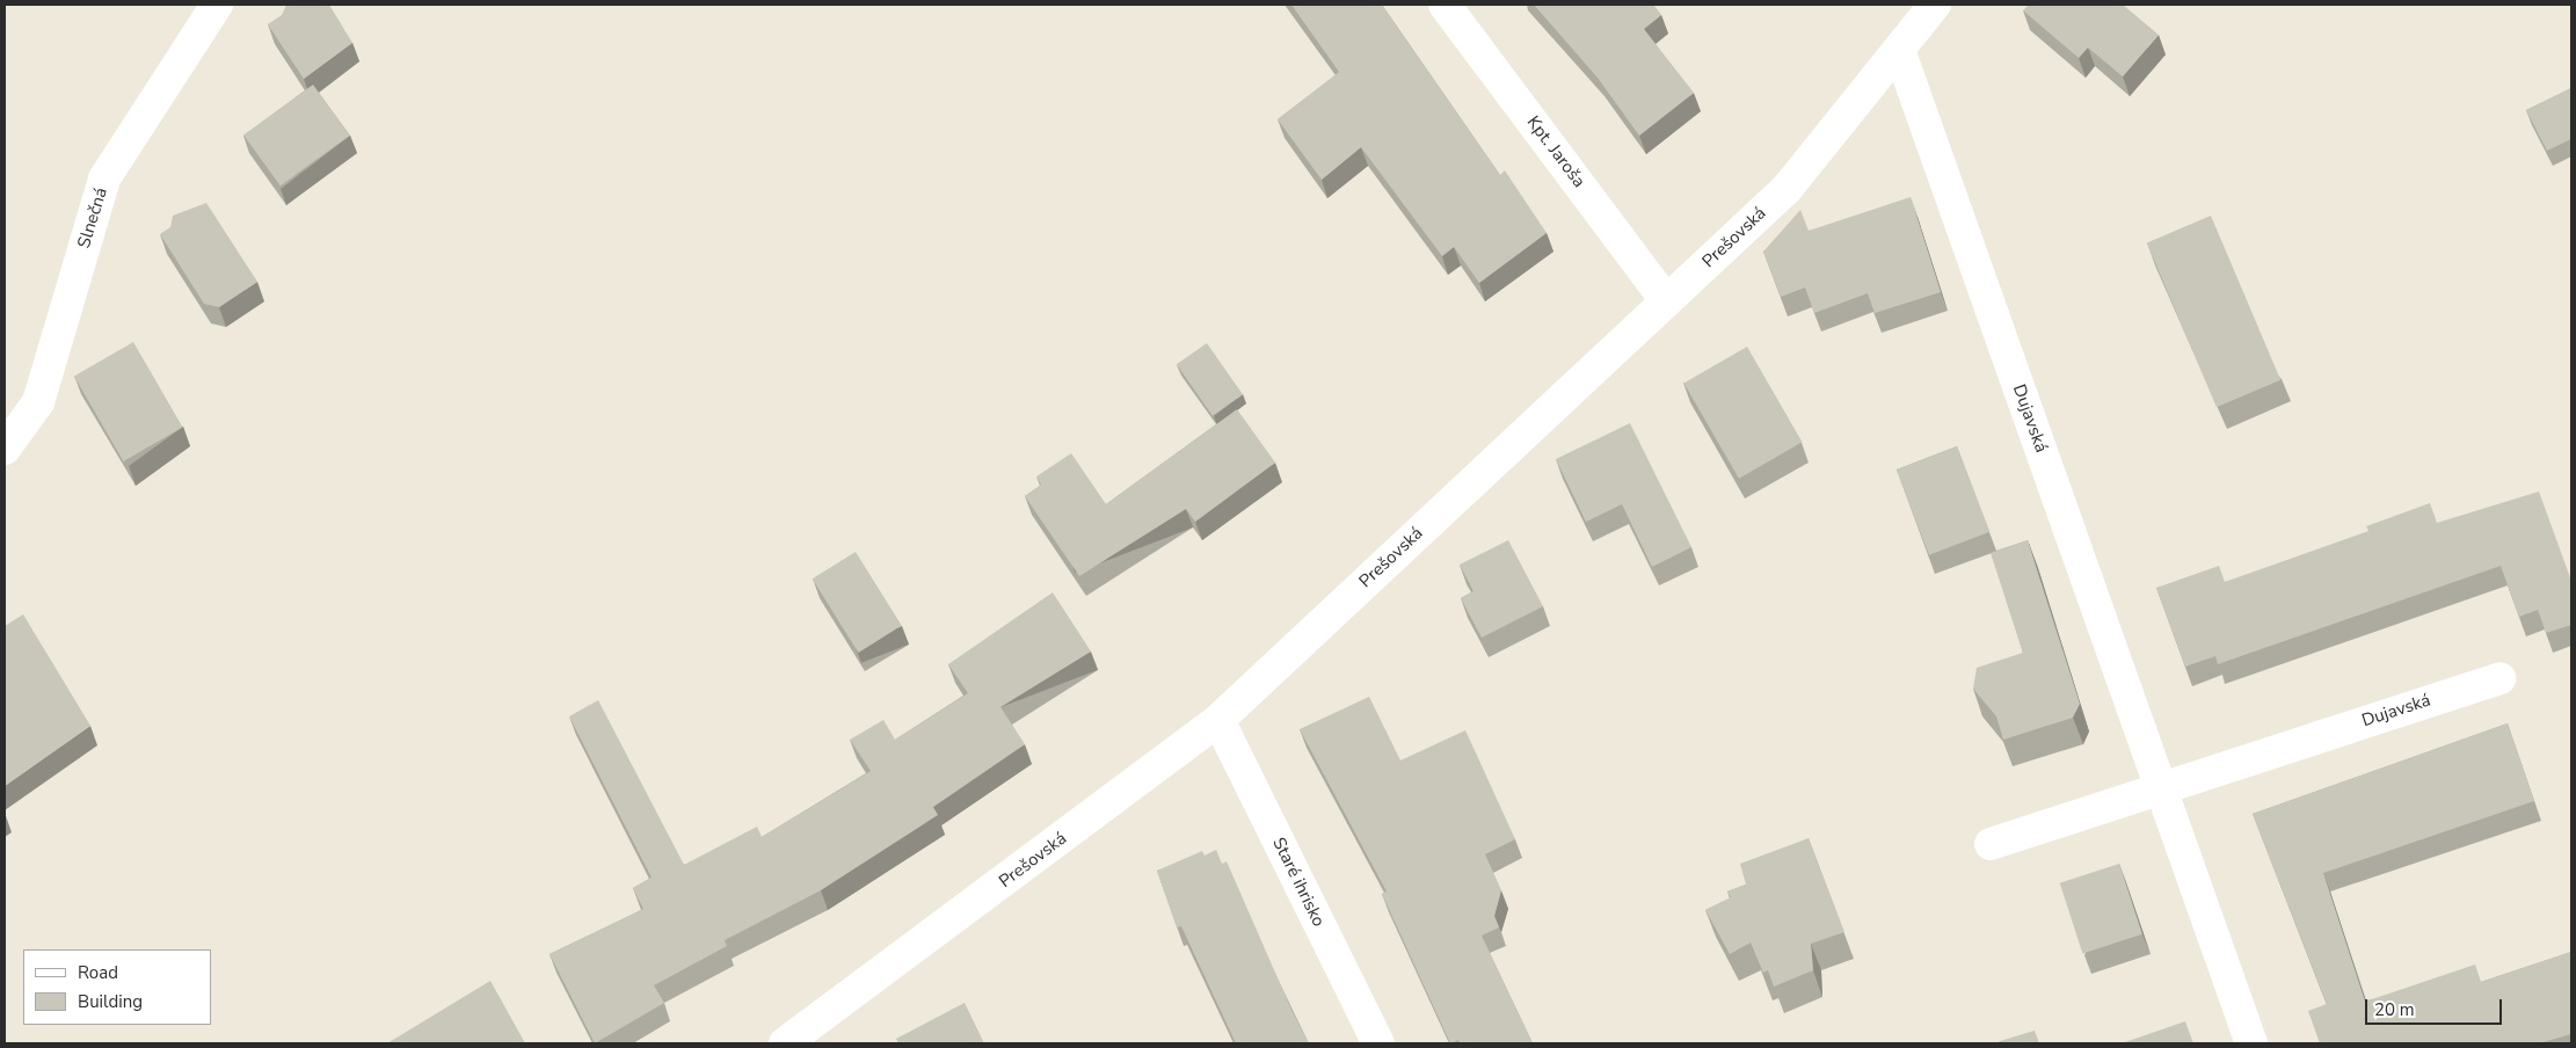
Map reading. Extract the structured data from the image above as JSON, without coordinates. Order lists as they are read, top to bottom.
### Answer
{
  "streets": {
    "street": [
      "Kpt. Jaroša",
      "Slnečná",
      "Prešovská",
      "Dujavská",
      "Staré ihrisko"
    ]
  },
  "crossings": [
    ["Kpt. Jaroša", "Prešovská"],
    ["Prešovská", "Dujavská"],
    ["Prešovská", "Staré ihrisko"]
  ],
  "legend": ["Road", "Building"],
  "scale_bar": "20 m"
}
